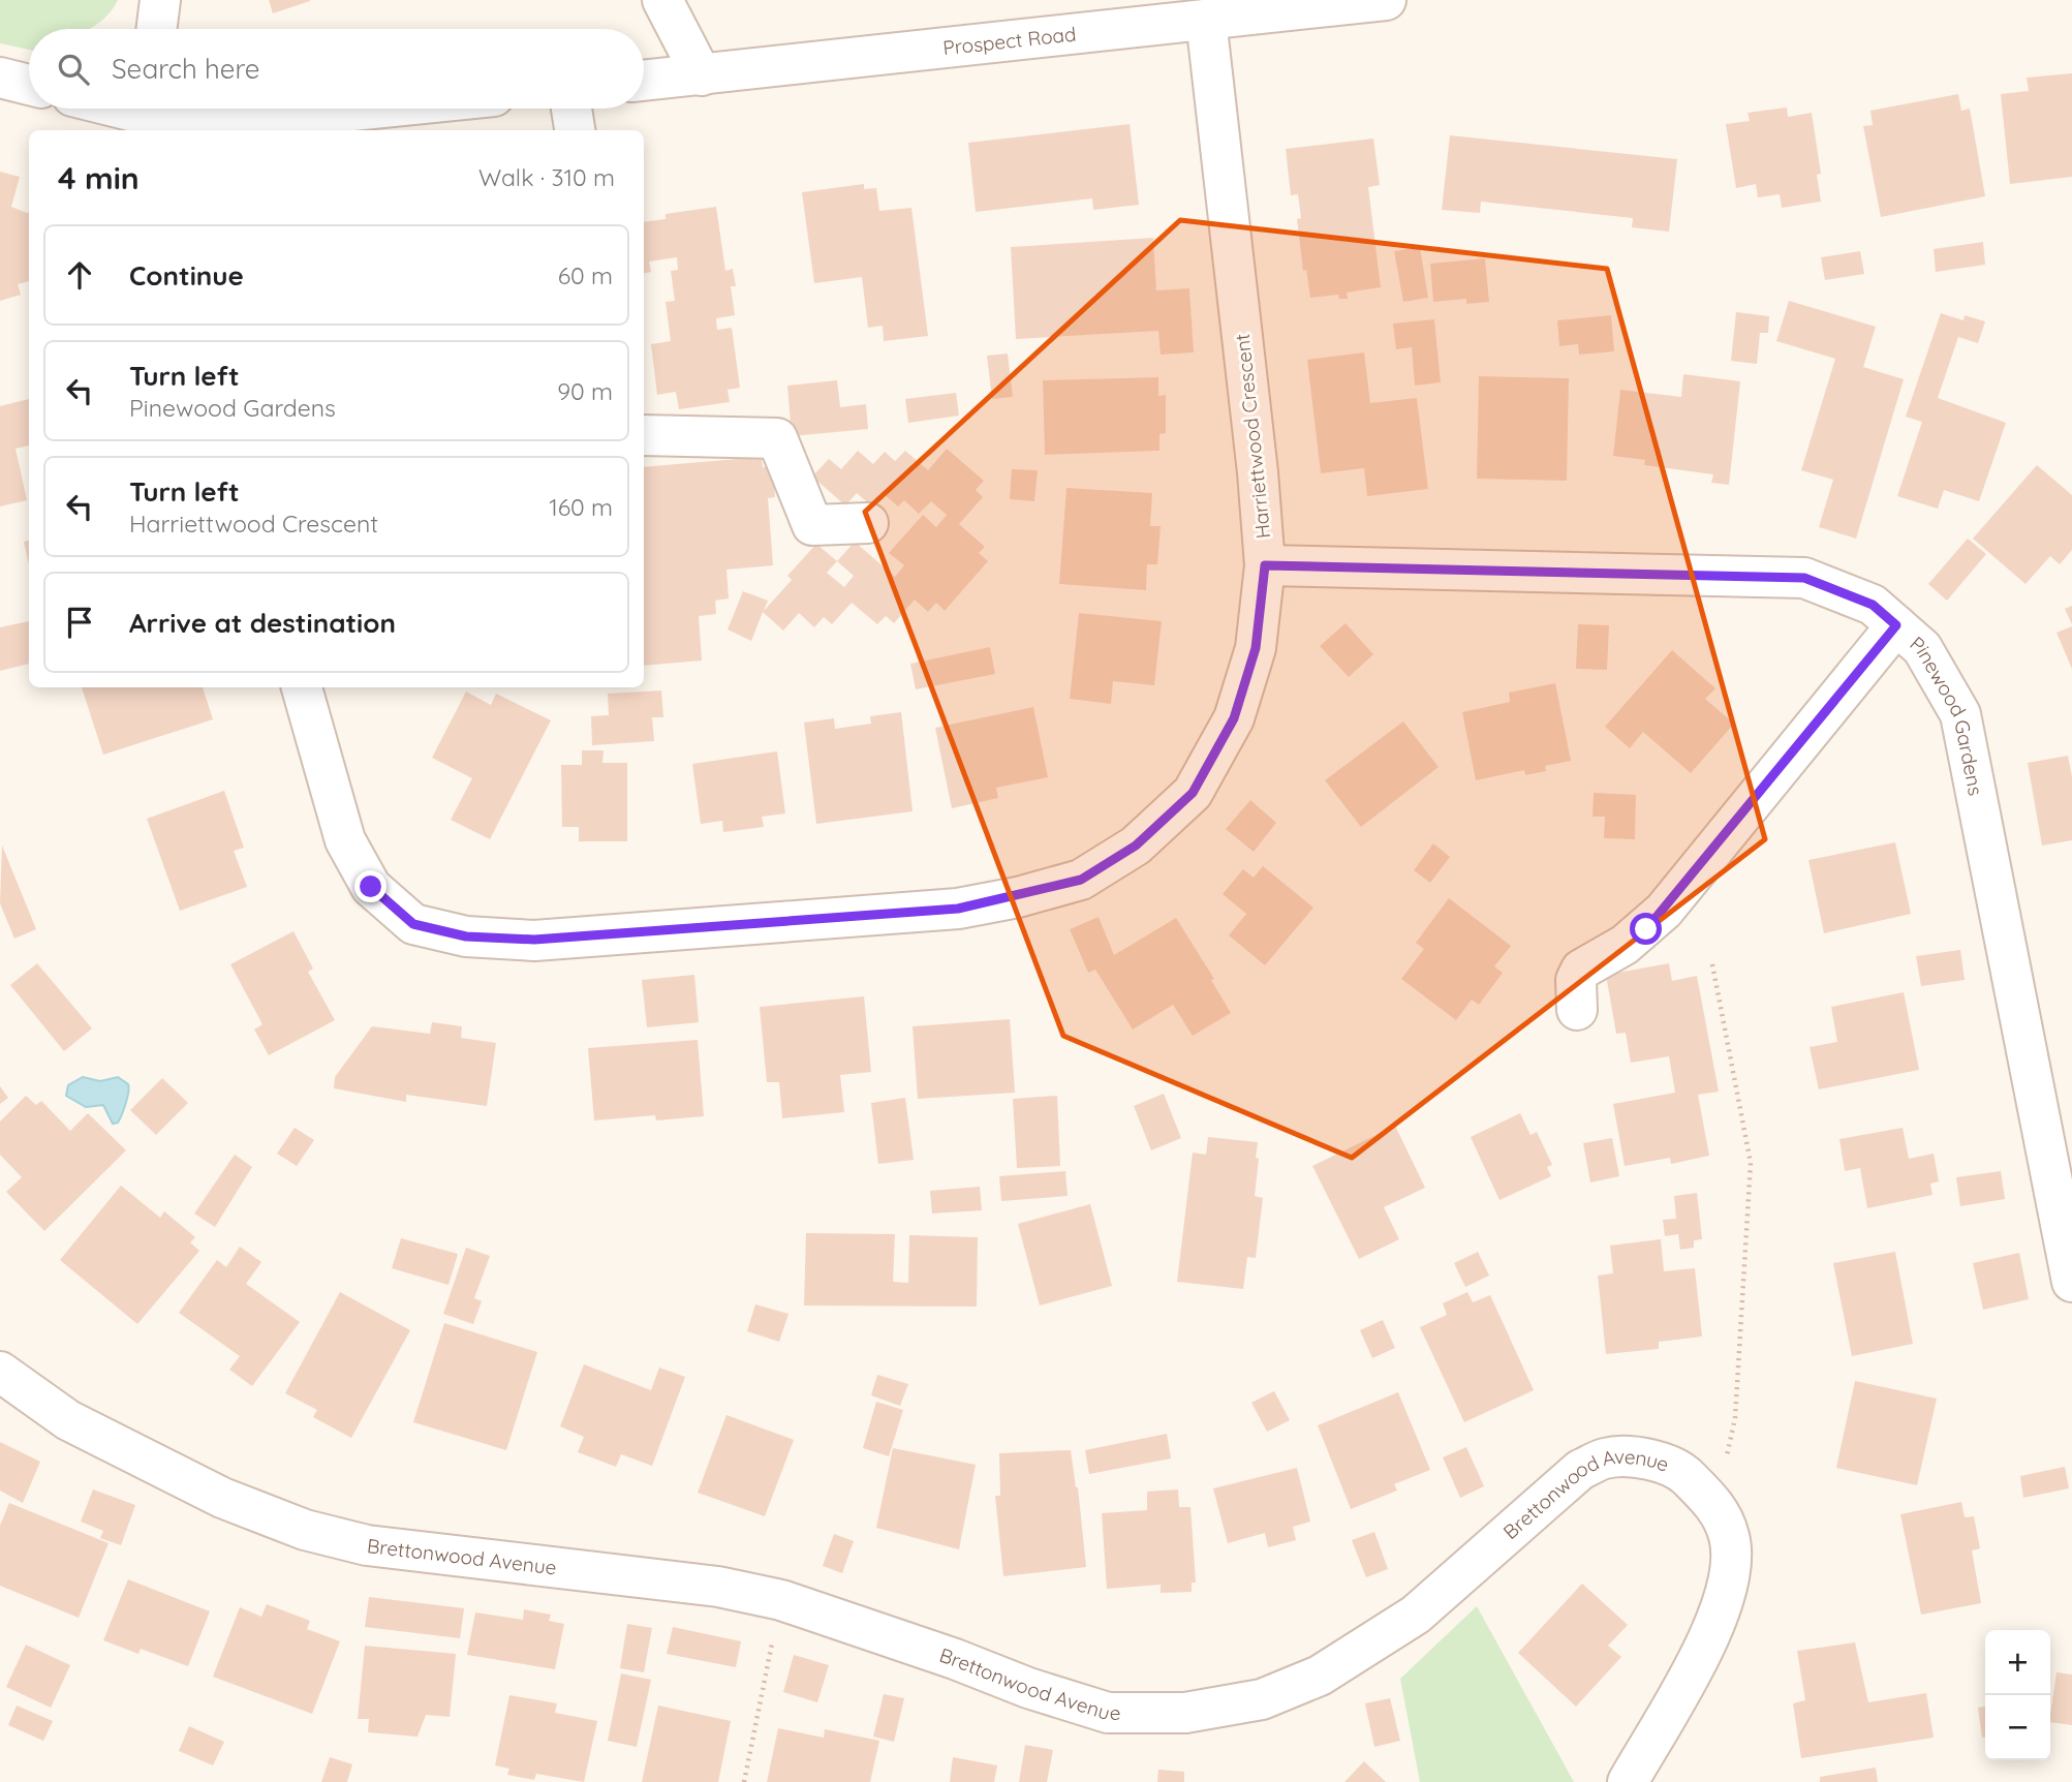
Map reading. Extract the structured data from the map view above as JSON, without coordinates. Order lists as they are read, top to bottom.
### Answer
{
  "streets": {
    "street": [
      "Prospect Road",
      "Harriettwood Crescent",
      "Pinewood Gardens",
      "Brettonwood Avenue"
    ]
  },
  "crossings": [
    ["Prospect Road", "Harriettwood Crescent"],
    ["Harriettwood Crescent", "Pinewood Gardens"]
  ],
  "page": {
    "search": "Search here",
    "heading": ["4 min", "Walk · 310 m"],
    "list": [
      ["Continue", "60 m"],
      ["Turn left", "Pinewood Gardens", "90 m"],
      ["Turn left", "Harriettwood Crescent", "160 m"],
      "Arrive at destination"
    ],
    "map_buttons": ["+", "−"]
  }
}
